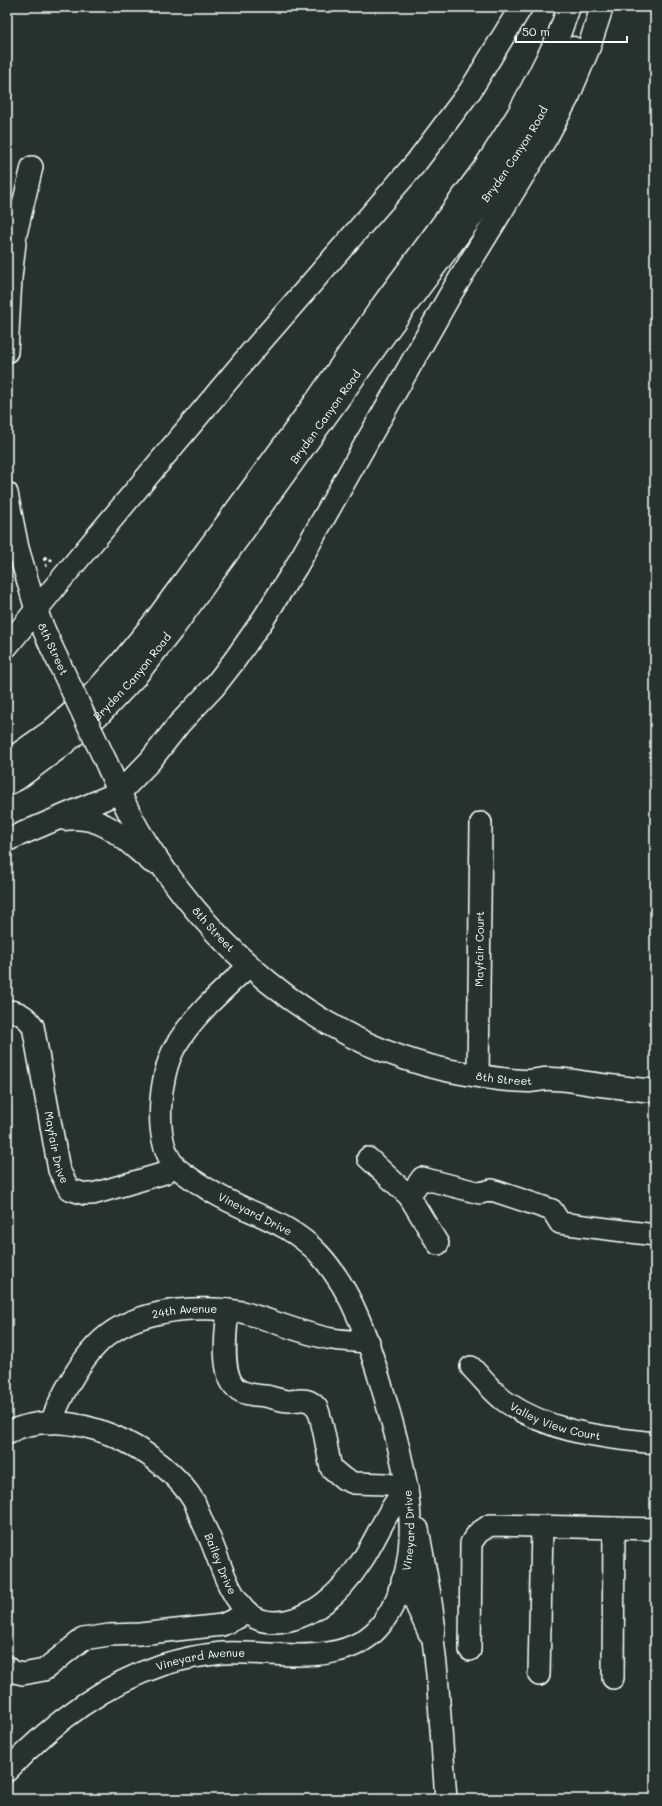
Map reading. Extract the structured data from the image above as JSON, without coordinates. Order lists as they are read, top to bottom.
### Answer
{
  "streets": {
    "main road": ["Bryden Canyon Road", "8th Street"],
    "street": [
      "Mayfair Court",
      "Mayfair Drive",
      "Vineyard Drive",
      "24th Avenue",
      "Valley View Court",
      "Bailey Drive",
      "Vineyard Avenue"
    ]
  },
  "crossings": [
    ["8th Street", "Mayfair Court"],
    ["8th Street", "Vineyard Drive"],
    ["Mayfair Drive", "Vineyard Drive"],
    ["Vineyard Drive", "24th Avenue"],
    ["Vineyard Drive", "Bailey Drive"],
    ["Vineyard Drive", "Vineyard Avenue"],
    ["24th Avenue", "Bailey Drive"]
  ],
  "scale_bar": "50 m"
}
